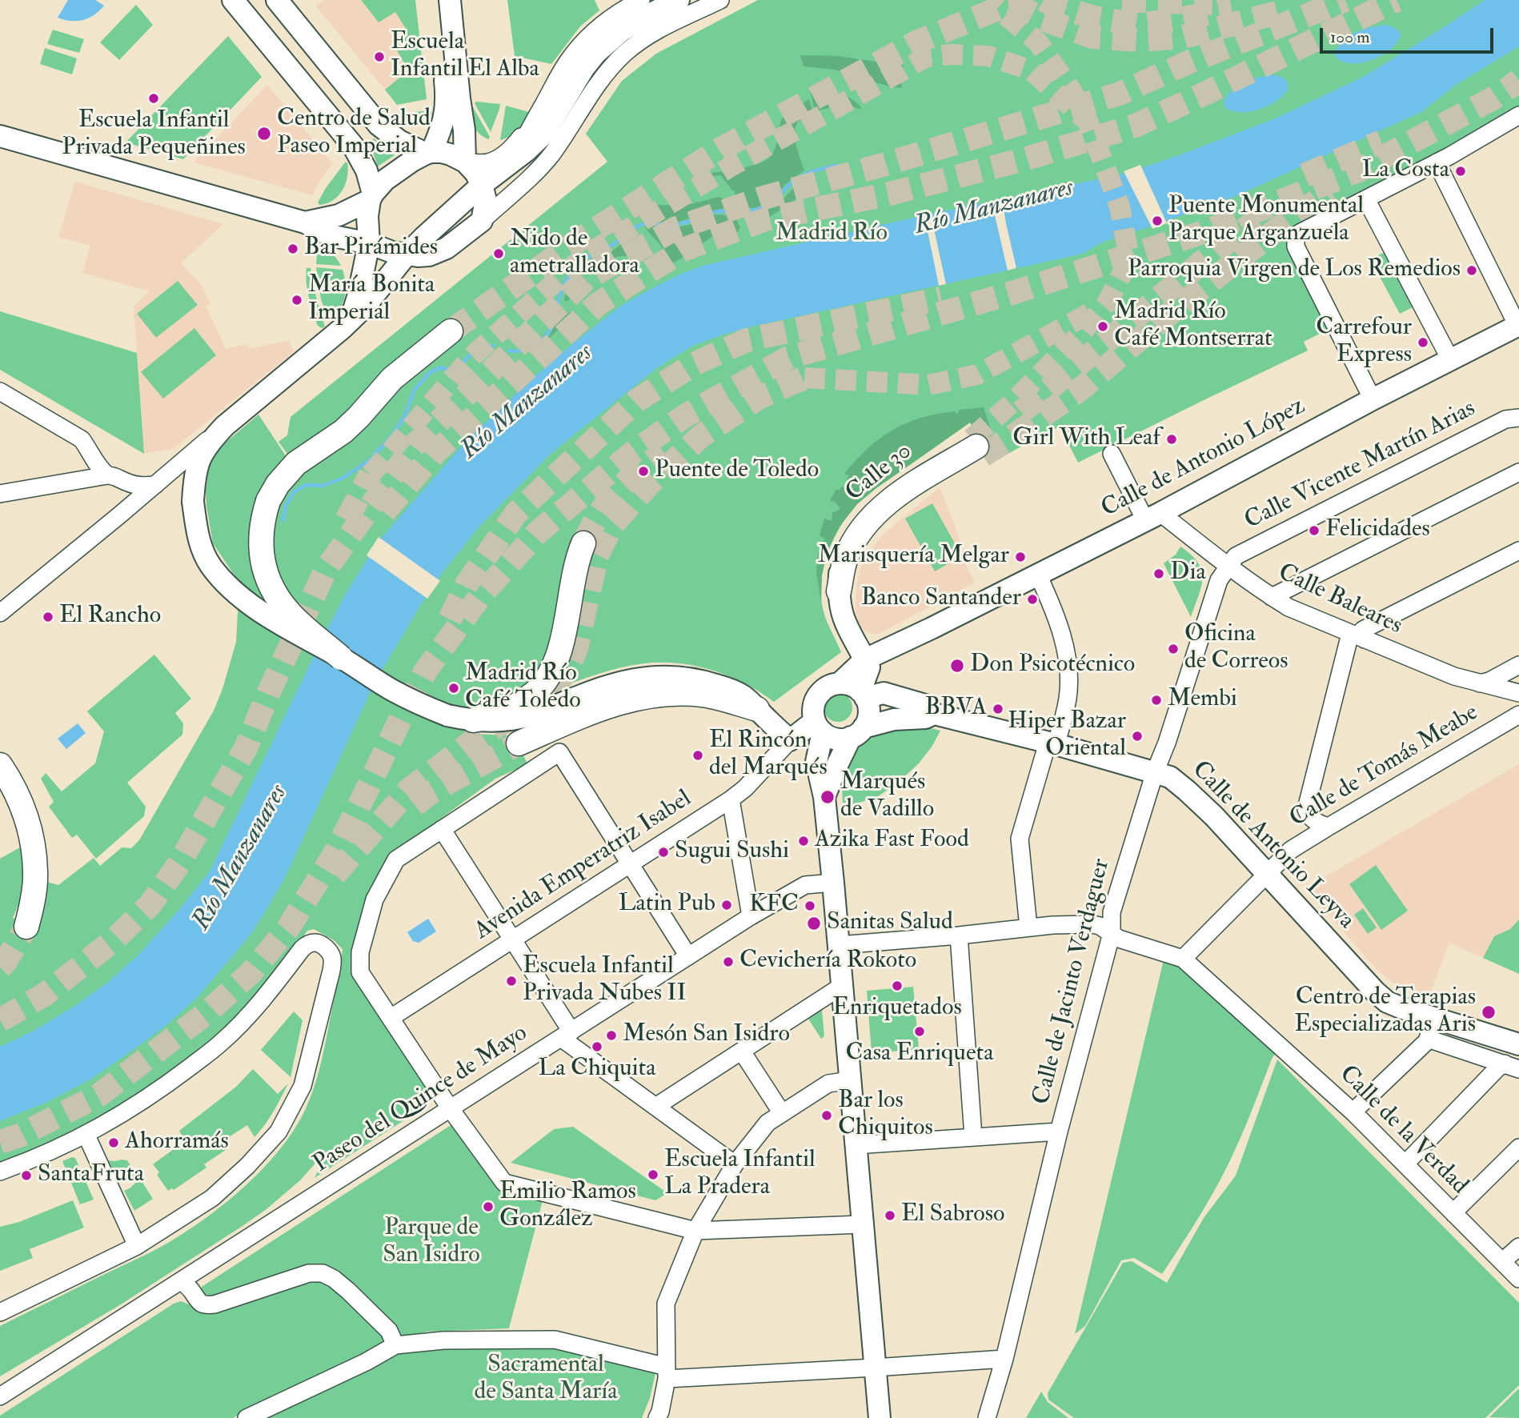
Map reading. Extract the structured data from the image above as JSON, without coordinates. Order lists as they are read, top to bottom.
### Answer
{
  "streets": {
    "main road": ["Calle de Antonio López", "Calle de Antonio Leyva"],
    "street": [
      "Calle Vicente Martín Arias",
      "Calle Baleares",
      "Calle de Tomás Meabe",
      "Avenida Emperatriz Isabel",
      "Calle de Jacinto Verdaguer",
      "Paseo del Quince de Mayo",
      "Calle de la Verdad"
    ]
  },
  "crossings": [
    ["Calle de Antonio López", "Calle Baleares"],
    ["Calle de Antonio López", "Calle de Antonio Leyva"],
    ["Calle Vicente Martín Arias", "Calle Baleares"],
    ["Calle Vicente Martín Arias", "Calle de Jacinto Verdaguer"],
    ["Calle Baleares", "Calle de Jacinto Verdaguer"],
    ["Calle de Tomás Meabe", "Calle de Antonio Leyva"],
    ["Calle de Tomás Meabe", "Calle de la Verdad"],
    ["Calle de Antonio Leyva", "Calle de Jacinto Verdaguer"],
    ["Calle de Jacinto Verdaguer", "Calle de la Verdad"]
  ],
  "water": ["Río Manzanares"],
  "parks": ["Madrid Río", "Parque de San Isidro", "Sacramental de Santa María"],
  "places": [
    "Escuela Infantil El Alba",
    "Escuela Infantil Privada Pequeñines",
    "Centro de Salud Paseo Imperial",
    "La Costa",
    "Puente Monumental Parque Arganzuela",
    "Bar Pirámides",
    "Nido de ametralladora",
    "Parroquia Virgen de Los Remedios",
    "María Bonita Imperial",
    "Madrid Río Café Montserrat",
    "Carrefour Express",
    "Girl With Leaf",
    "Puente de Toledo",
    "Felicidades",
    "Marisquería Melgar",
    "Dia",
    "Banco Santander",
    "El Rancho",
    "Oficina de Correos",
    "Don Psicotécnico",
    "Madrid Río Café Toledo",
    "Membi",
    "BBVA",
    "Hiper Bazar Oriental",
    "El Rincón del Marqués",
    "Marqués de Vadillo",
    "Azika Fast Food",
    "Sugui Sushi",
    "Latin Pub",
    "KFC",
    "Sanitas Salud",
    "Cevichería Rokoto",
    "Escuela Infantil Privada Nubes II",
    "Enriquetados",
    "Centro de Terapias Especializadas Aris",
    "Casa Enriqueta",
    "Mesón San Isidro",
    "La Chiquita",
    "Bar los Chiquitos",
    "Ahorramás",
    "Escuela Infantil La Pradera",
    "SantaFruta",
    "Emilio Ramos González",
    "El Sabroso"
  ],
  "scale_bar": "100 m"
}
